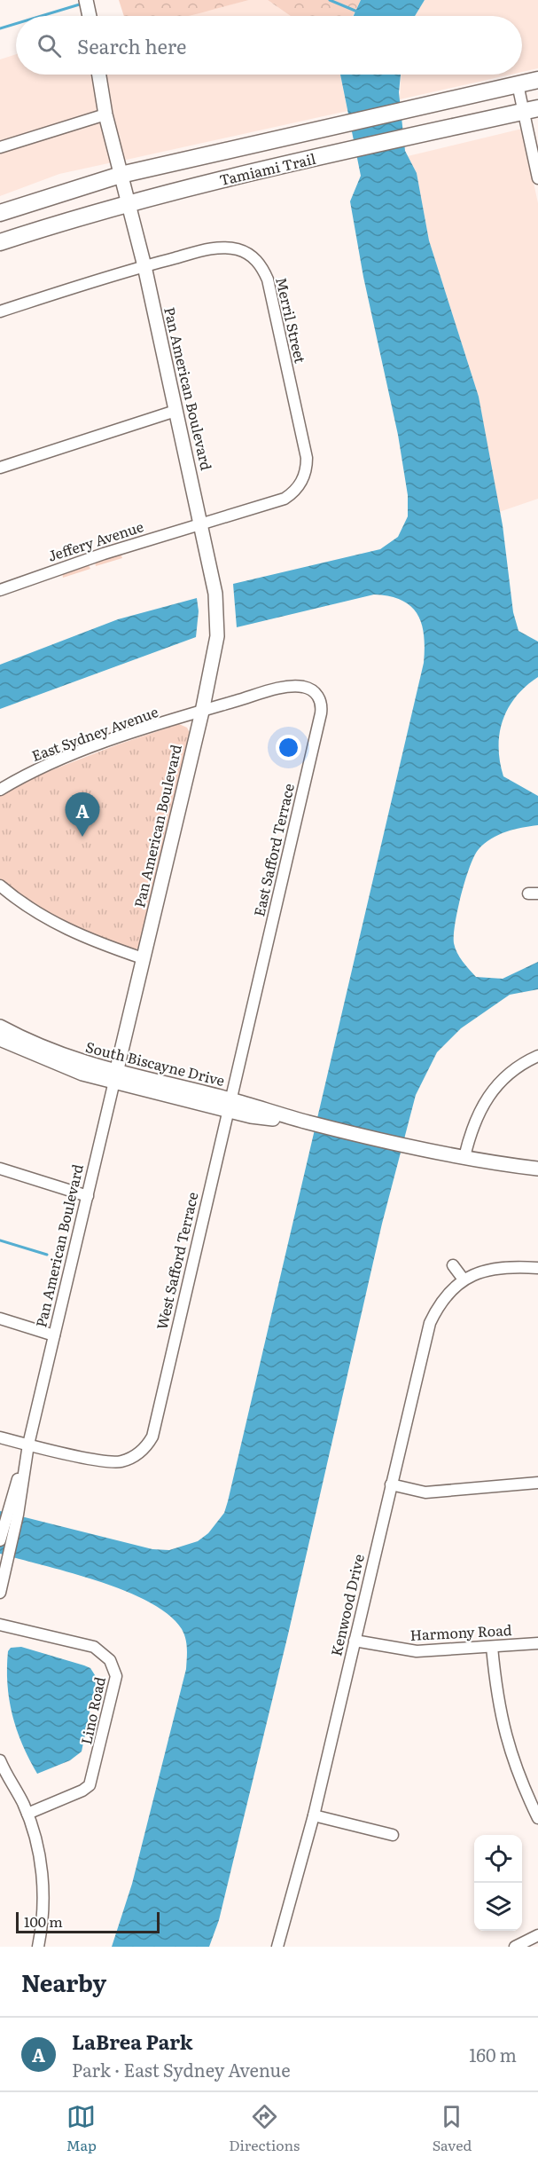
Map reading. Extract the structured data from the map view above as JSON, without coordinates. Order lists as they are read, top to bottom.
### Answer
{
  "streets": {
    "main road": ["Tamiami Trail"],
    "street": [
      "Merril Street",
      "Pan American Boulevard",
      "Jeffery Avenue",
      "East Sydney Avenue",
      "East Safford Terrace",
      "South Biscayne Drive",
      "West Safford Terrace",
      "Kenwood Drive",
      "Harmony Road",
      "Lino Road"
    ]
  },
  "crossings": [
    ["Tamiami Trail", "Pan American Boulevard"],
    ["Merril Street", "Pan American Boulevard"],
    ["Merril Street", "Jeffery Avenue"],
    ["Pan American Boulevard", "Jeffery Avenue"],
    ["Pan American Boulevard", "East Sydney Avenue"],
    ["Pan American Boulevard", "East Safford Terrace"],
    ["Pan American Boulevard", "South Biscayne Drive"],
    ["Pan American Boulevard", "West Safford Terrace"],
    ["East Sydney Avenue", "East Safford Terrace"],
    ["East Safford Terrace", "South Biscayne Drive"],
    ["East Safford Terrace", "West Safford Terrace"],
    ["South Biscayne Drive", "West Safford Terrace"],
    ["Kenwood Drive", "Harmony Road"]
  ],
  "scale_bar": "100 m",
  "page": {
    "search": "Search here",
    "pins": "A",
    "scale": "100 m",
    "heading": "Nearby",
    "list": [
      {
        "mark": "A",
        "name": "LaBrea Park",
        "note": "Park · East Sydney Avenue",
        "value": "160 m"
      }
    ],
    "nav": ["Map", "Directions", "Saved"]
  }
}
